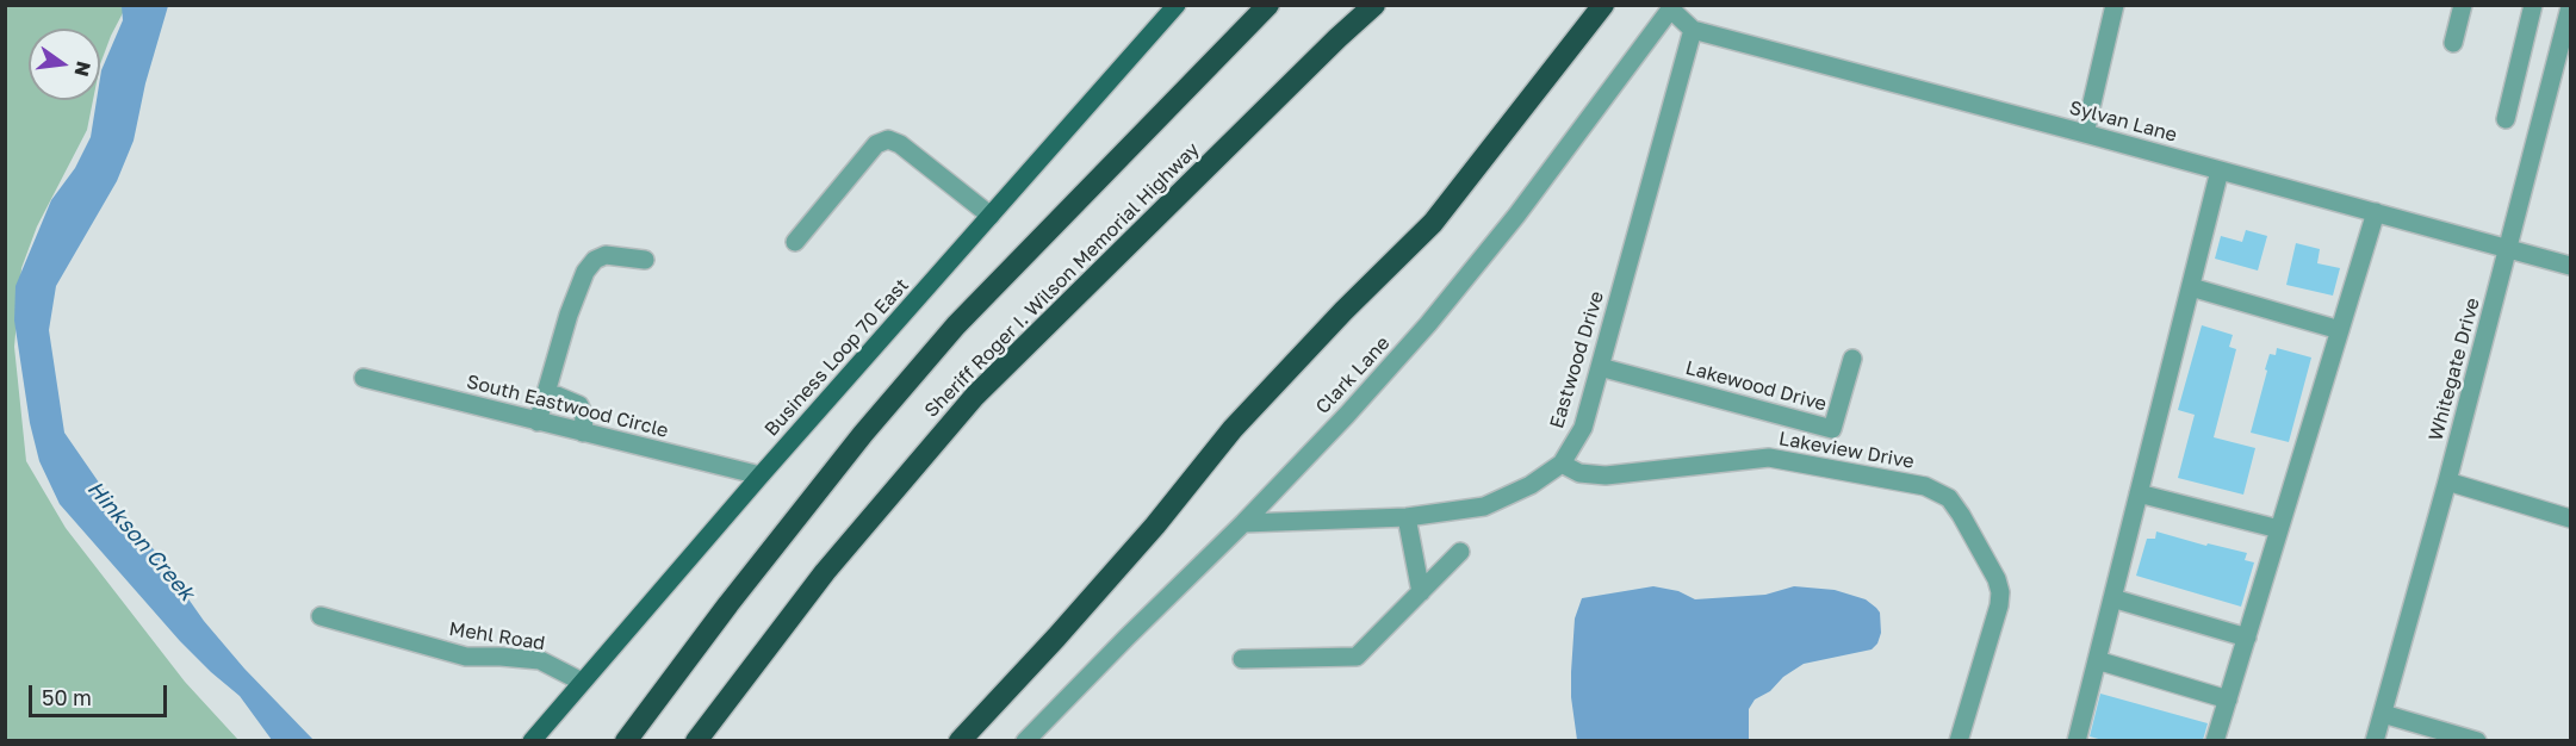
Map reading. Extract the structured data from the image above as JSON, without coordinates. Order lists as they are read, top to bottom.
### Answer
{
  "streets": {
    "highway": ["Sheriff Roger I. Wilson Memorial Highway"],
    "main road": ["Business Loop 70 East"],
    "street": [
      "Sylvan Lane",
      "Eastwood Drive",
      "Whitegate Drive",
      "Clark Lane",
      "Lakewood Drive",
      "South Eastwood Circle",
      "Lakeview Drive",
      "Mehl Road"
    ]
  },
  "crossings": [
    ["Sylvan Lane", "Eastwood Drive"],
    ["Sylvan Lane", "Whitegate Drive"],
    ["Sylvan Lane", "Clark Lane"],
    ["Business Loop 70 East", "South Eastwood Circle"],
    ["Business Loop 70 East", "Mehl Road"],
    ["Eastwood Drive", "Clark Lane"],
    ["Eastwood Drive", "Lakewood Drive"],
    ["Eastwood Drive", "Lakeview Drive"]
  ],
  "water": ["Hinkson Creek"],
  "scale_bar": "50 m",
  "north": "right"
}
